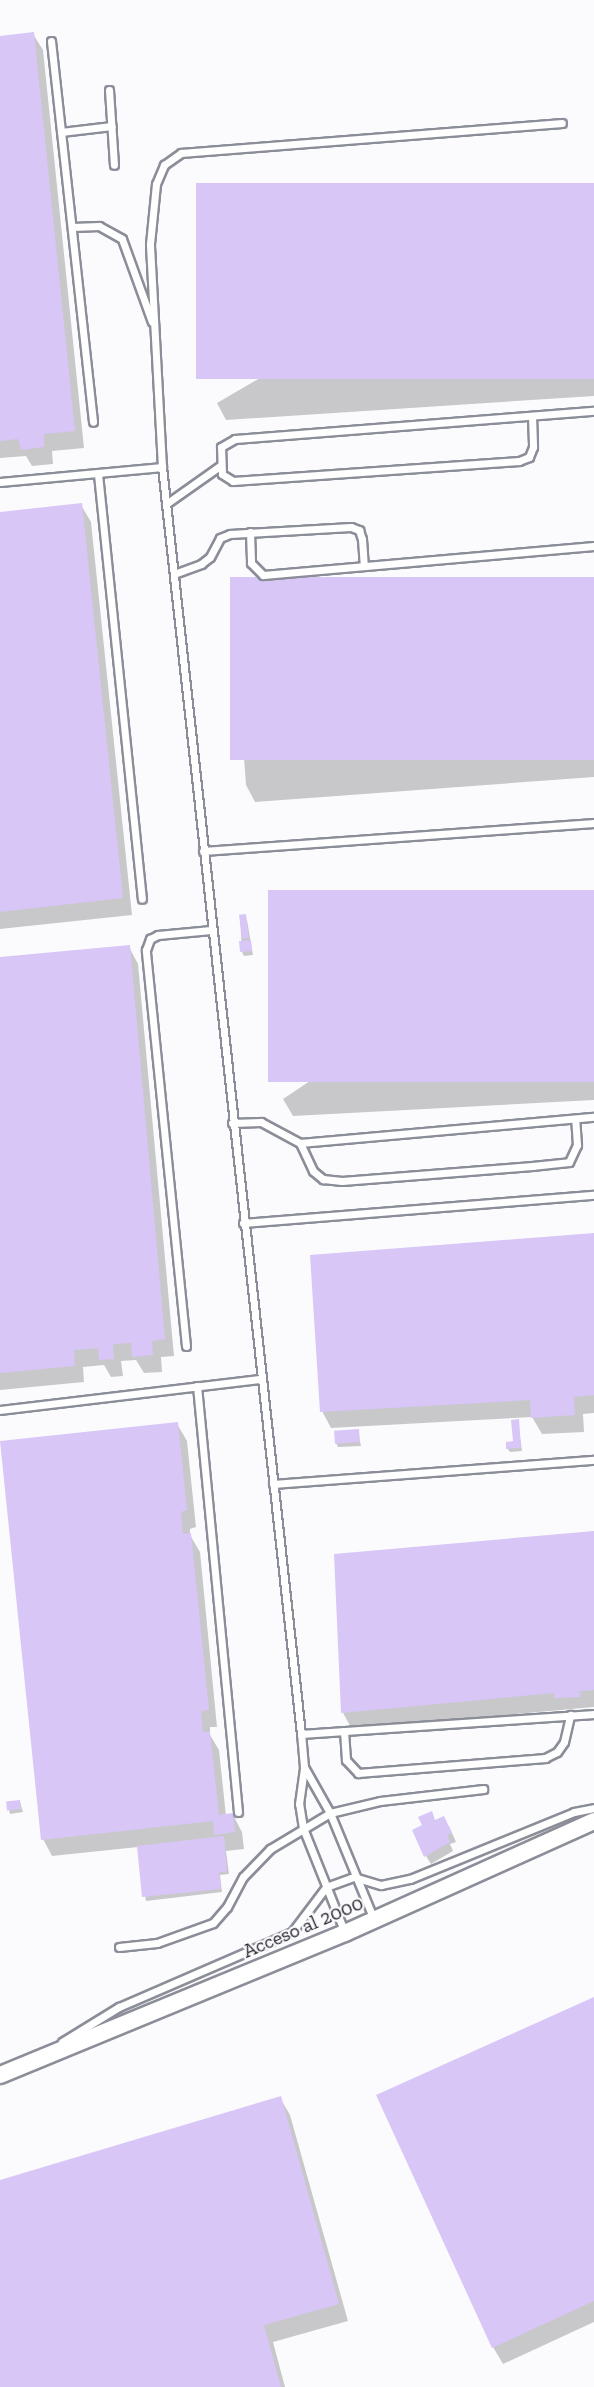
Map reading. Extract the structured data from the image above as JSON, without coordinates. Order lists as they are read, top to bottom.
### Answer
{
  "streets": {
    "street": ["Acceso al 2000"]
  }
}
